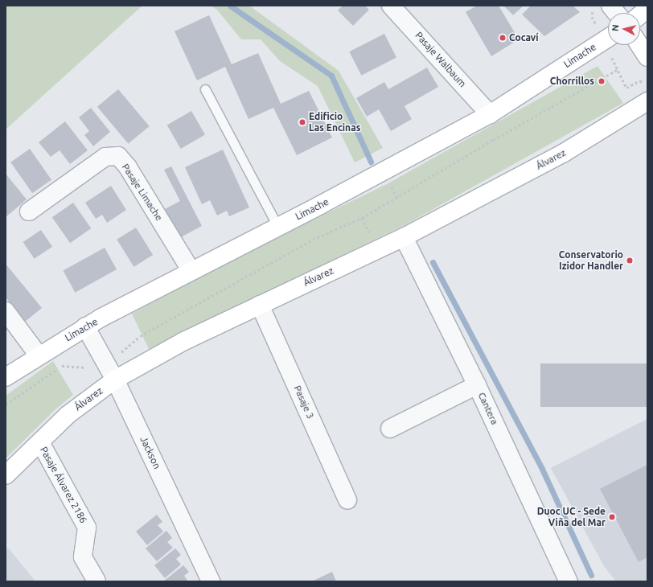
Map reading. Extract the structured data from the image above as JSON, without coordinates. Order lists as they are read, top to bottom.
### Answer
{
  "streets": {
    "main road": ["Limache", "Álvarez"],
    "street": [
      "Pasaje Walbaum",
      "Pasaje Limache",
      "Pasaje 3",
      "Cantera",
      "Jackson",
      "Pasaje Álvarez 2186"
    ]
  },
  "crossings": [
    ["Limache", "Pasaje Walbaum"],
    ["Limache", "Pasaje Limache"],
    ["Limache", "Jackson"],
    ["Álvarez", "Pasaje 3"],
    ["Álvarez", "Cantera"],
    ["Álvarez", "Jackson"],
    ["Álvarez", "Pasaje Álvarez 2186"]
  ],
  "places": [
    "Cocaví",
    "Chorrillos",
    "Edificio Las Encinas",
    "Conservatorio Izidor Handler",
    "Duoc UC - Sede Viña del Mar"
  ],
  "north": "left"
}
